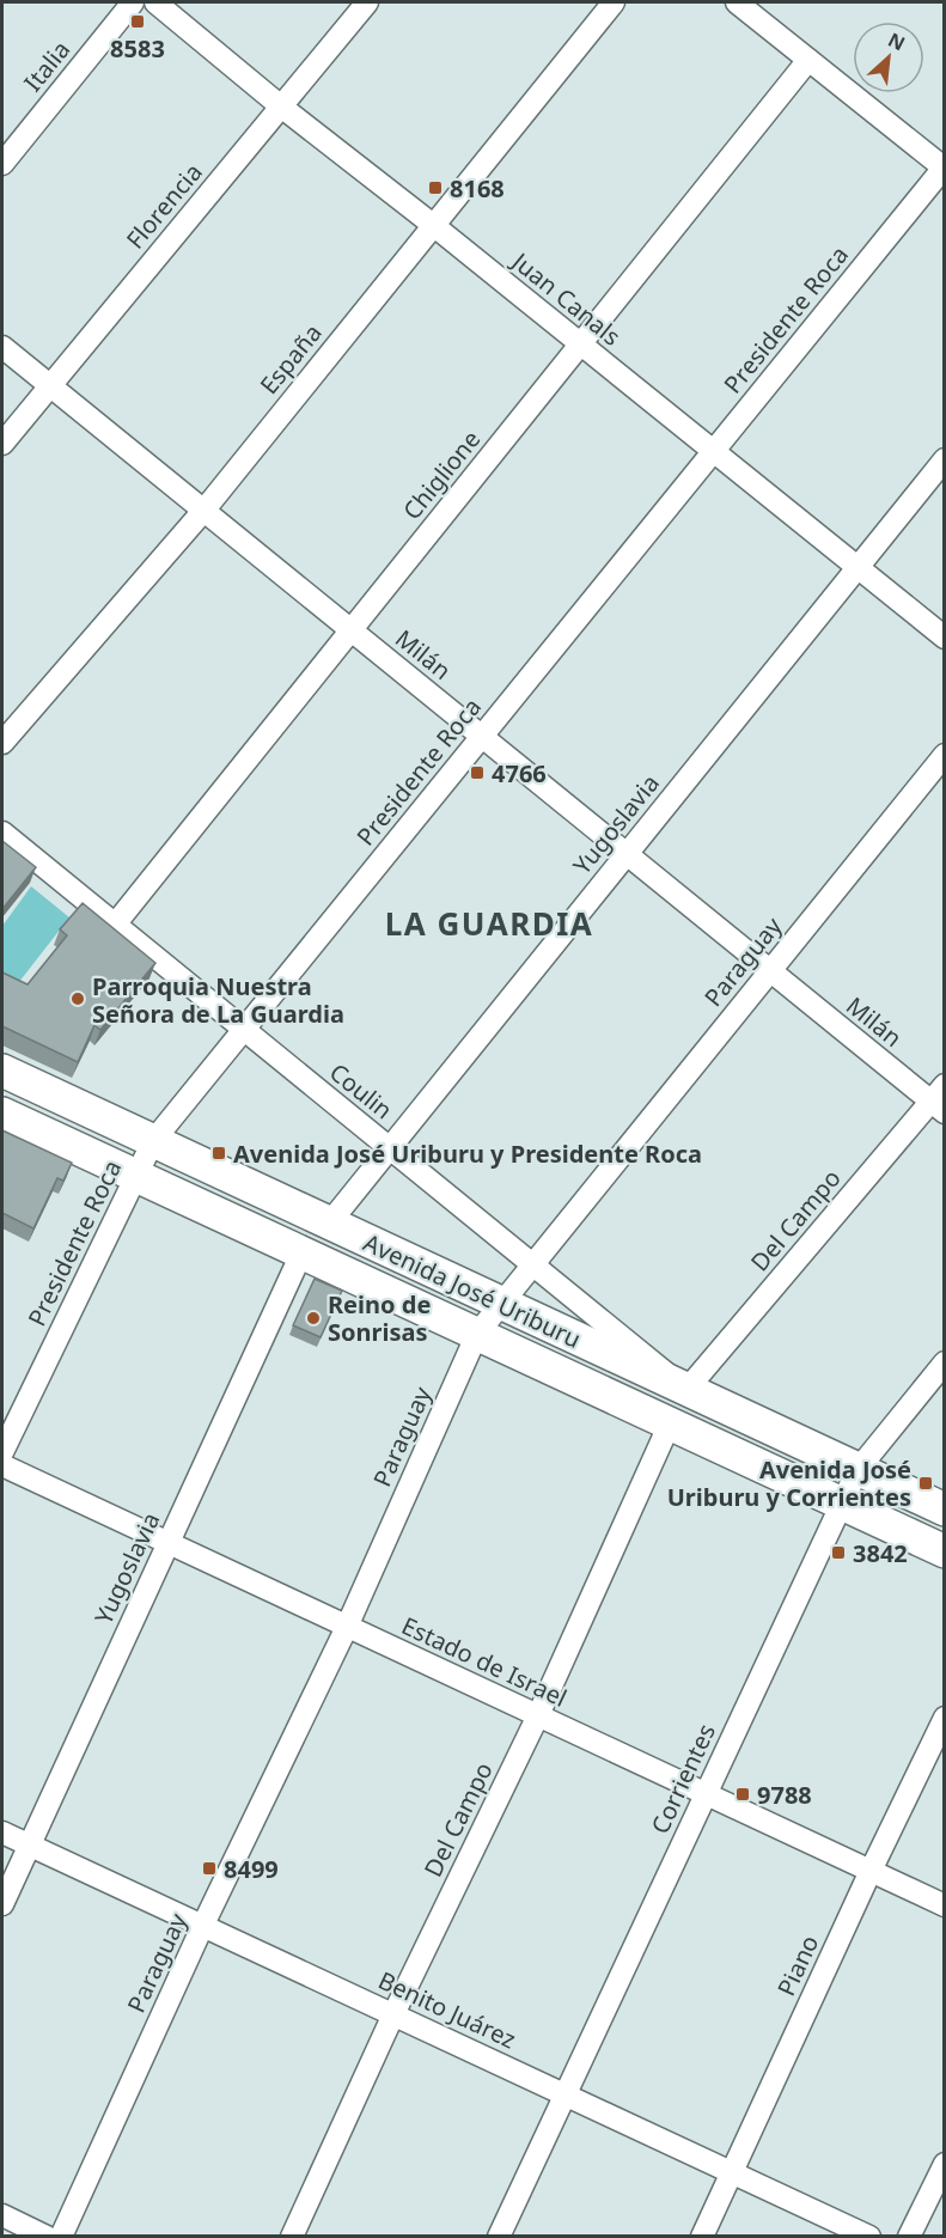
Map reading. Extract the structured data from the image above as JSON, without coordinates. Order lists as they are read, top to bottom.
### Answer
{
  "streets": {
    "main road": ["Avenida José Uriburu"],
    "street": [
      "Italia",
      "Florencia",
      "Juan Canals",
      "Presidente Roca",
      "España",
      "Chiglione",
      "Milán",
      "Yugoslavia",
      "Paraguay",
      "Coulin",
      "Del Campo",
      "Estado de Israel",
      "Corrientes",
      "Piano",
      "Benito Juárez"
    ]
  },
  "crossings": [
    ["Florencia", "Juan Canals"],
    ["Florencia", "Milán"],
    ["Juan Canals", "Presidente Roca"],
    ["Juan Canals", "España"],
    ["Juan Canals", "Chiglione"],
    ["Juan Canals", "Yugoslavia"],
    ["Presidente Roca", "Milán"],
    ["Presidente Roca", "Coulin"],
    ["Presidente Roca", "Avenida José Uriburu"],
    ["España", "Milán"],
    ["Chiglione", "Milán"],
    ["Chiglione", "Coulin"],
    ["Milán", "Yugoslavia"],
    ["Milán", "Paraguay"],
    ["Milán", "Del Campo"],
    ["Yugoslavia", "Coulin"],
    ["Yugoslavia", "Avenida José Uriburu"],
    ["Yugoslavia", "Estado de Israel"],
    ["Yugoslavia", "Benito Juárez"],
    ["Paraguay", "Coulin"],
    ["Paraguay", "Avenida José Uriburu"],
    ["Paraguay", "Estado de Israel"],
    ["Paraguay", "Benito Juárez"],
    ["Coulin", "Del Campo"],
    ["Coulin", "Avenida José Uriburu"],
    ["Del Campo", "Avenida José Uriburu"],
    ["Del Campo", "Estado de Israel"],
    ["Del Campo", "Benito Juárez"],
    ["Avenida José Uriburu", "Corrientes"],
    ["Estado de Israel", "Corrientes"],
    ["Estado de Israel", "Piano"],
    ["Corrientes", "Benito Juárez"],
    ["Piano", "Benito Juárez"]
  ],
  "districts": ["LA GUARDIA"],
  "places": {
    "transit": [
      "8583",
      "8168",
      "4766",
      "Avenida José Uriburu y Presidente Roca",
      "Avenida José Uriburu y Corrientes",
      "3842",
      "9788",
      "8499"
    ],
    "other": ["Parroquia Nuestra Señora de La Guardia", "Reino de Sonrisas"]
  },
  "north": "top right"
}
